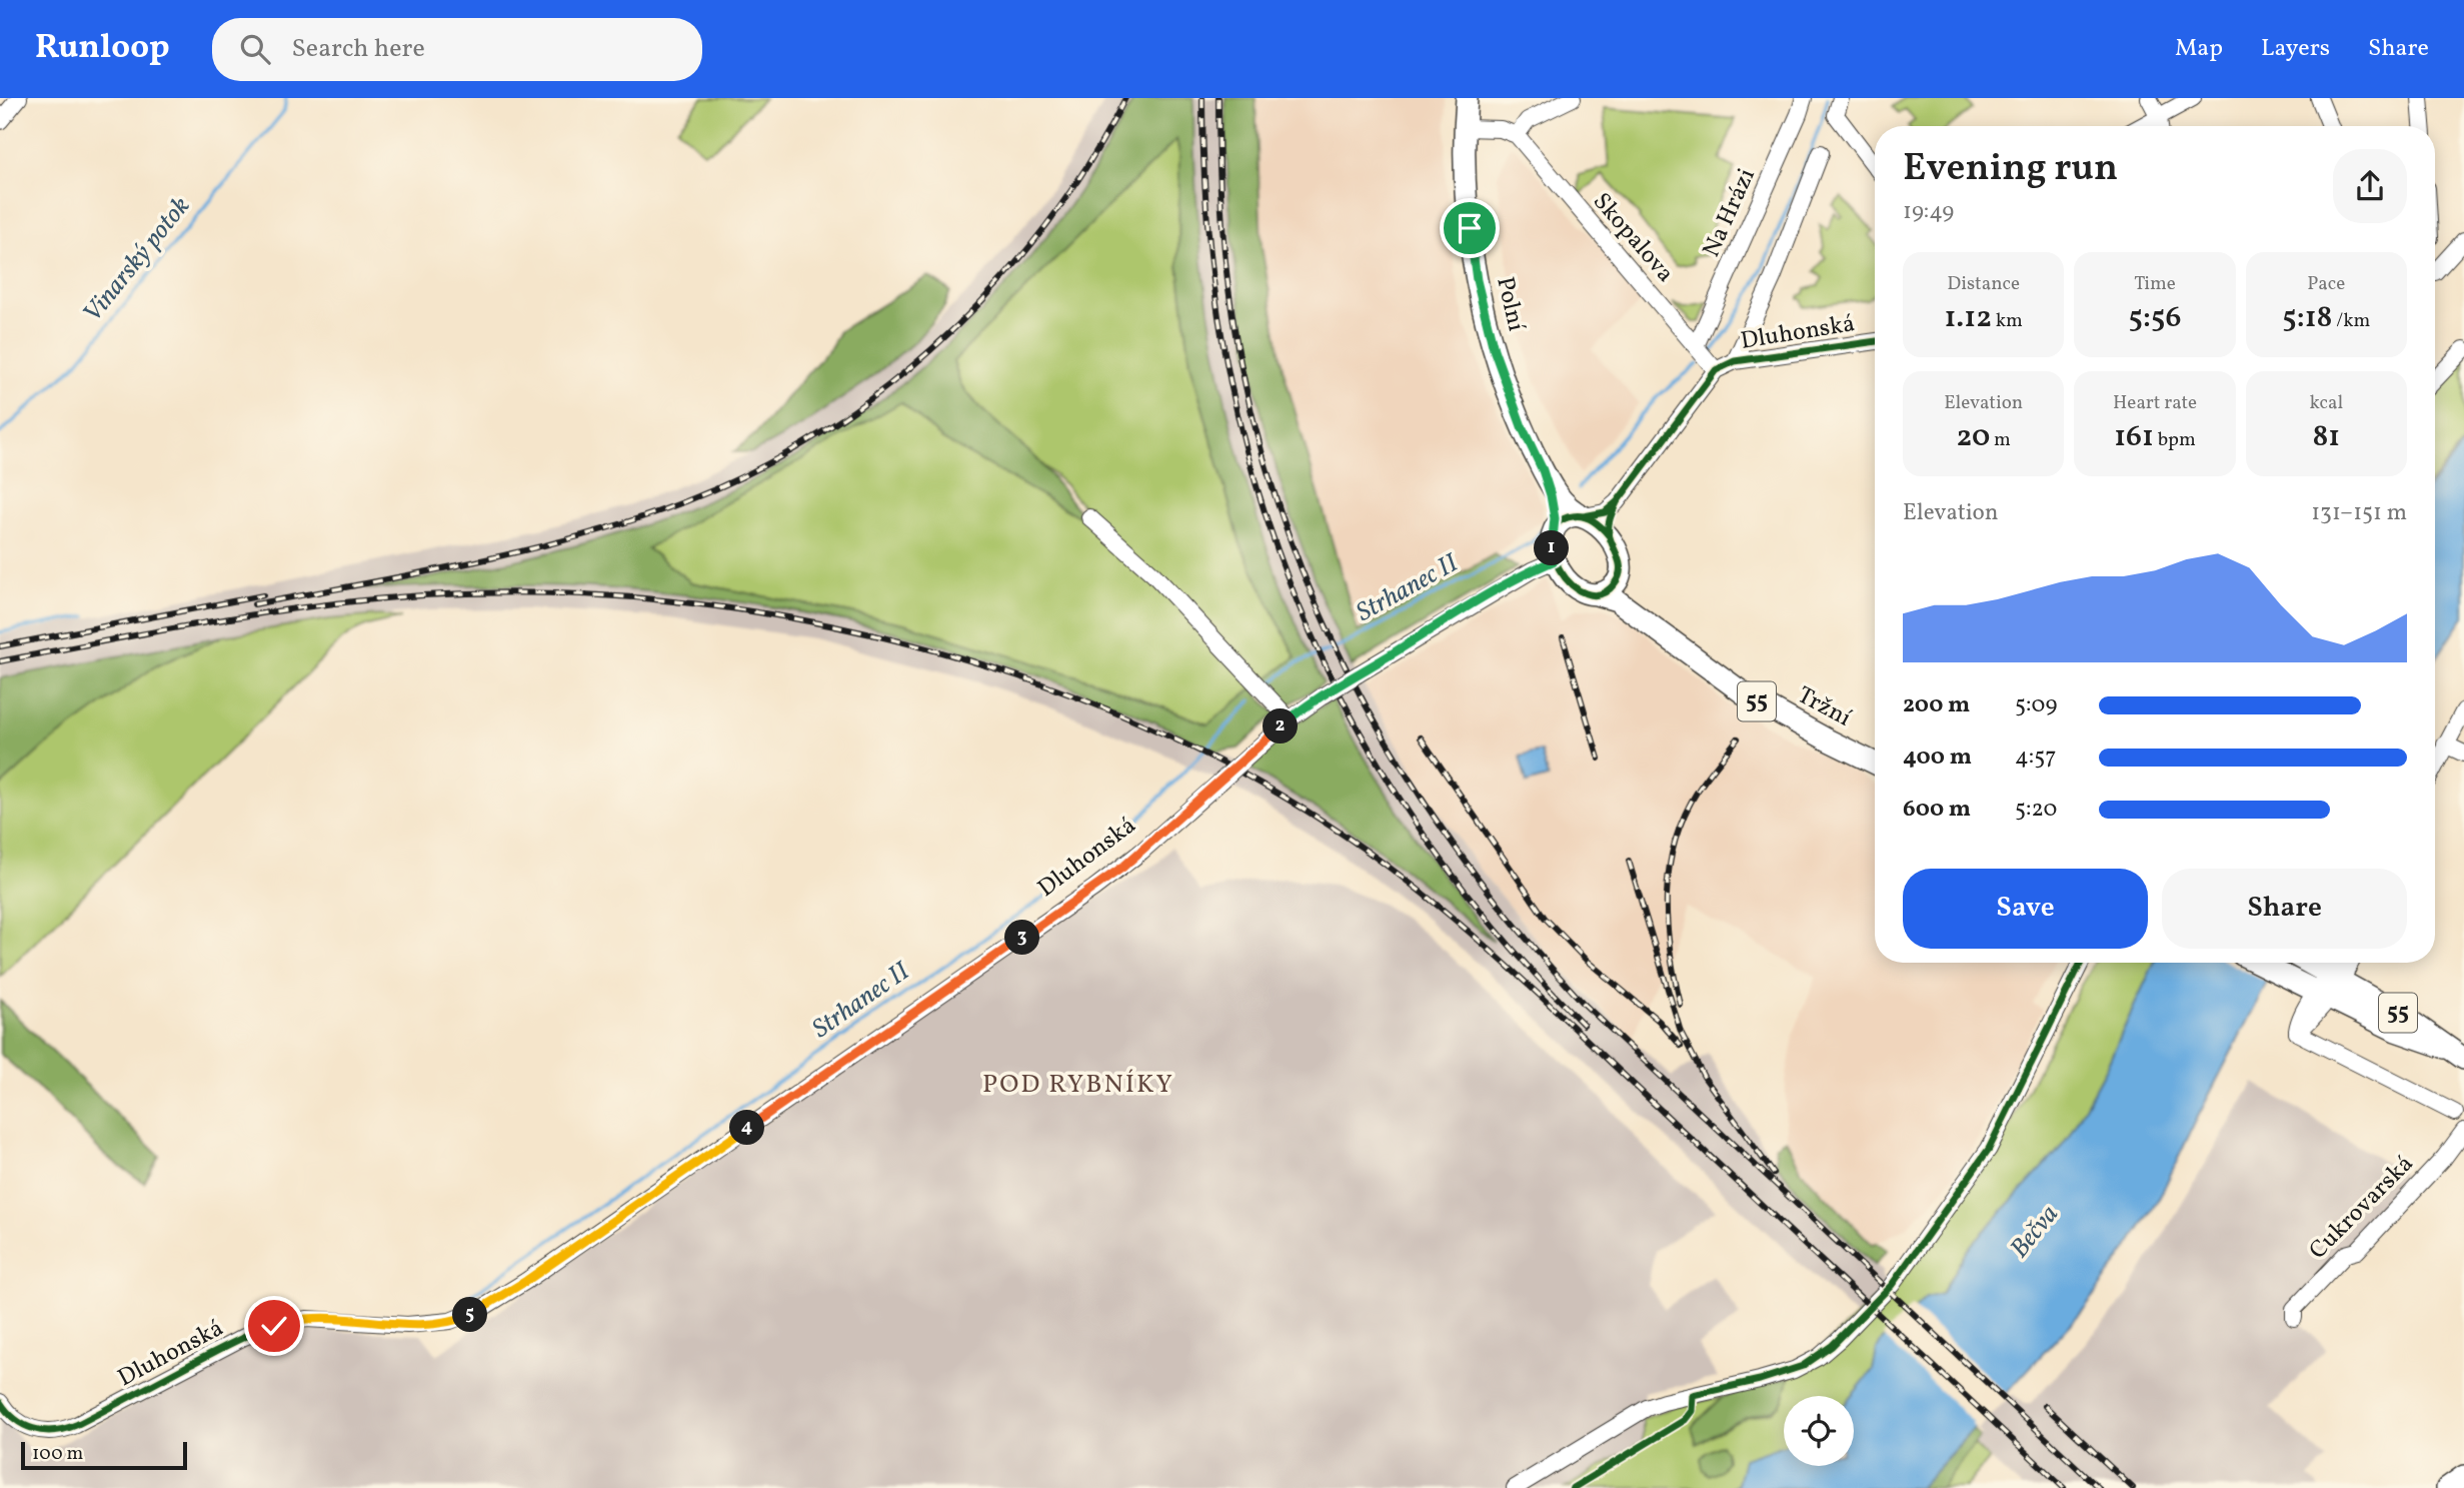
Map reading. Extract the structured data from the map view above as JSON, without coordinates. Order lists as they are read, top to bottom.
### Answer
{
  "streets": {
    "main road": [
      "Polní",
      "Dluhonská",
      "55",
      "Tržní"
    ],
    "street": ["Na Hrázi", "Skopalova", "Cukrovarská"]
  },
  "crossings": [
    ["Na Hrázi", "Skopalova"],
    ["Skopalova", "Dluhonská"],
    ["Polní", "Dluhonská"],
    ["Polní", "55"],
    ["Polní", "Tržní"],
    ["Dluhonská", "55"],
    ["Dluhonská", "Tržní"],
    ["55", "Tržní"]
  ],
  "districts": ["POD RYBNÍKY"],
  "water": ["Vinarský potok", "Strhanec II", "Bečva"],
  "scale_bar": "100 m",
  "page": {
    "header": "Runloop",
    "search": "Search here",
    "nav": ["Map", "Layers", "Share"],
    "heading": ["Evening run", "19:49"],
    "stats": [
      ["Distance", "1.12 km"],
      ["Time", "5:56"],
      ["Pace", "5:18 /km"],
      ["Elevation", "20 m"],
      ["Heart rate", "161 bpm"],
      ["kcal", "81"]
    ],
    "chart": ["Elevation", "131–151 m"],
    "pins": [
      "1",
      "2",
      "3",
      "4",
      "5"
    ],
    "list": [
      {
        "name": "200 m",
        "note": "5:09"
      },
      {
        "name": "400 m",
        "note": "4:57"
      },
      {
        "name": "600 m",
        "note": "5:20"
      }
    ],
    "buttons": ["Save", "Share"],
    "scale": "100 m"
  }
}
